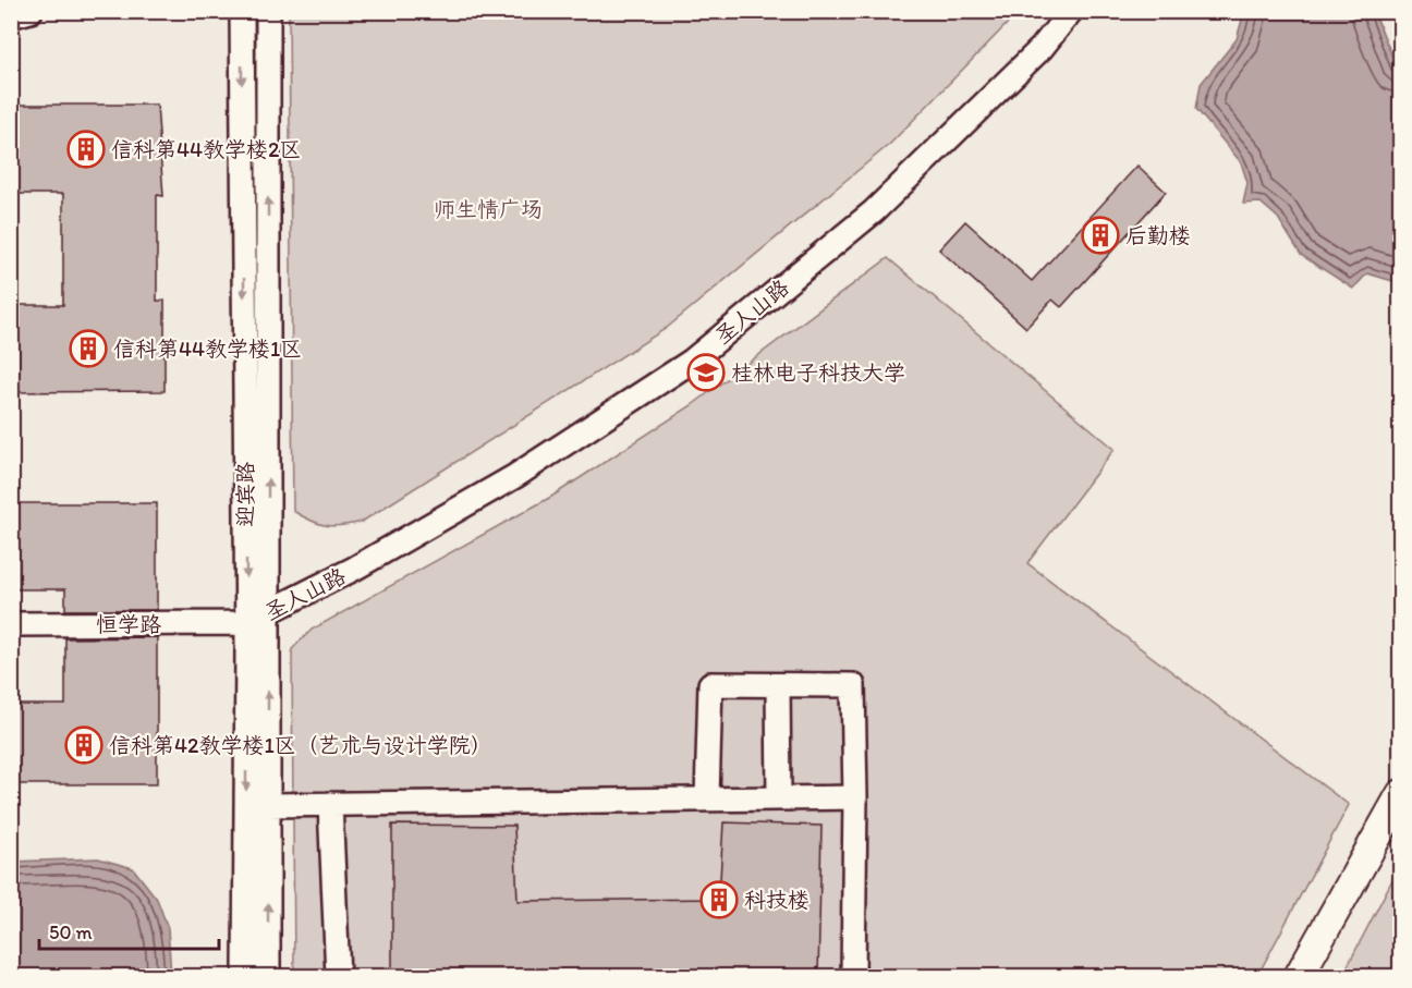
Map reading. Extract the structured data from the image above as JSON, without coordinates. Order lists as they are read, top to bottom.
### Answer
{
  "streets": {
    "street": ["圣人山路", "迎宾路", "恒学路"]
  },
  "crossings": [
    ["圣人山路", "迎宾路"],
    ["圣人山路", "恒学路"],
    ["迎宾路", "恒学路"]
  ],
  "parks": ["师生情广场"],
  "places": {
    "building": [
      "信科第44教学楼2区",
      "后勤楼",
      "信科第44教学楼1区",
      "信科第42教学楼1区（艺术与设计学院）",
      "科技楼"
    ],
    "school or university": ["桂林电子科技大学"]
  },
  "scale_bar": "50 m"
}
